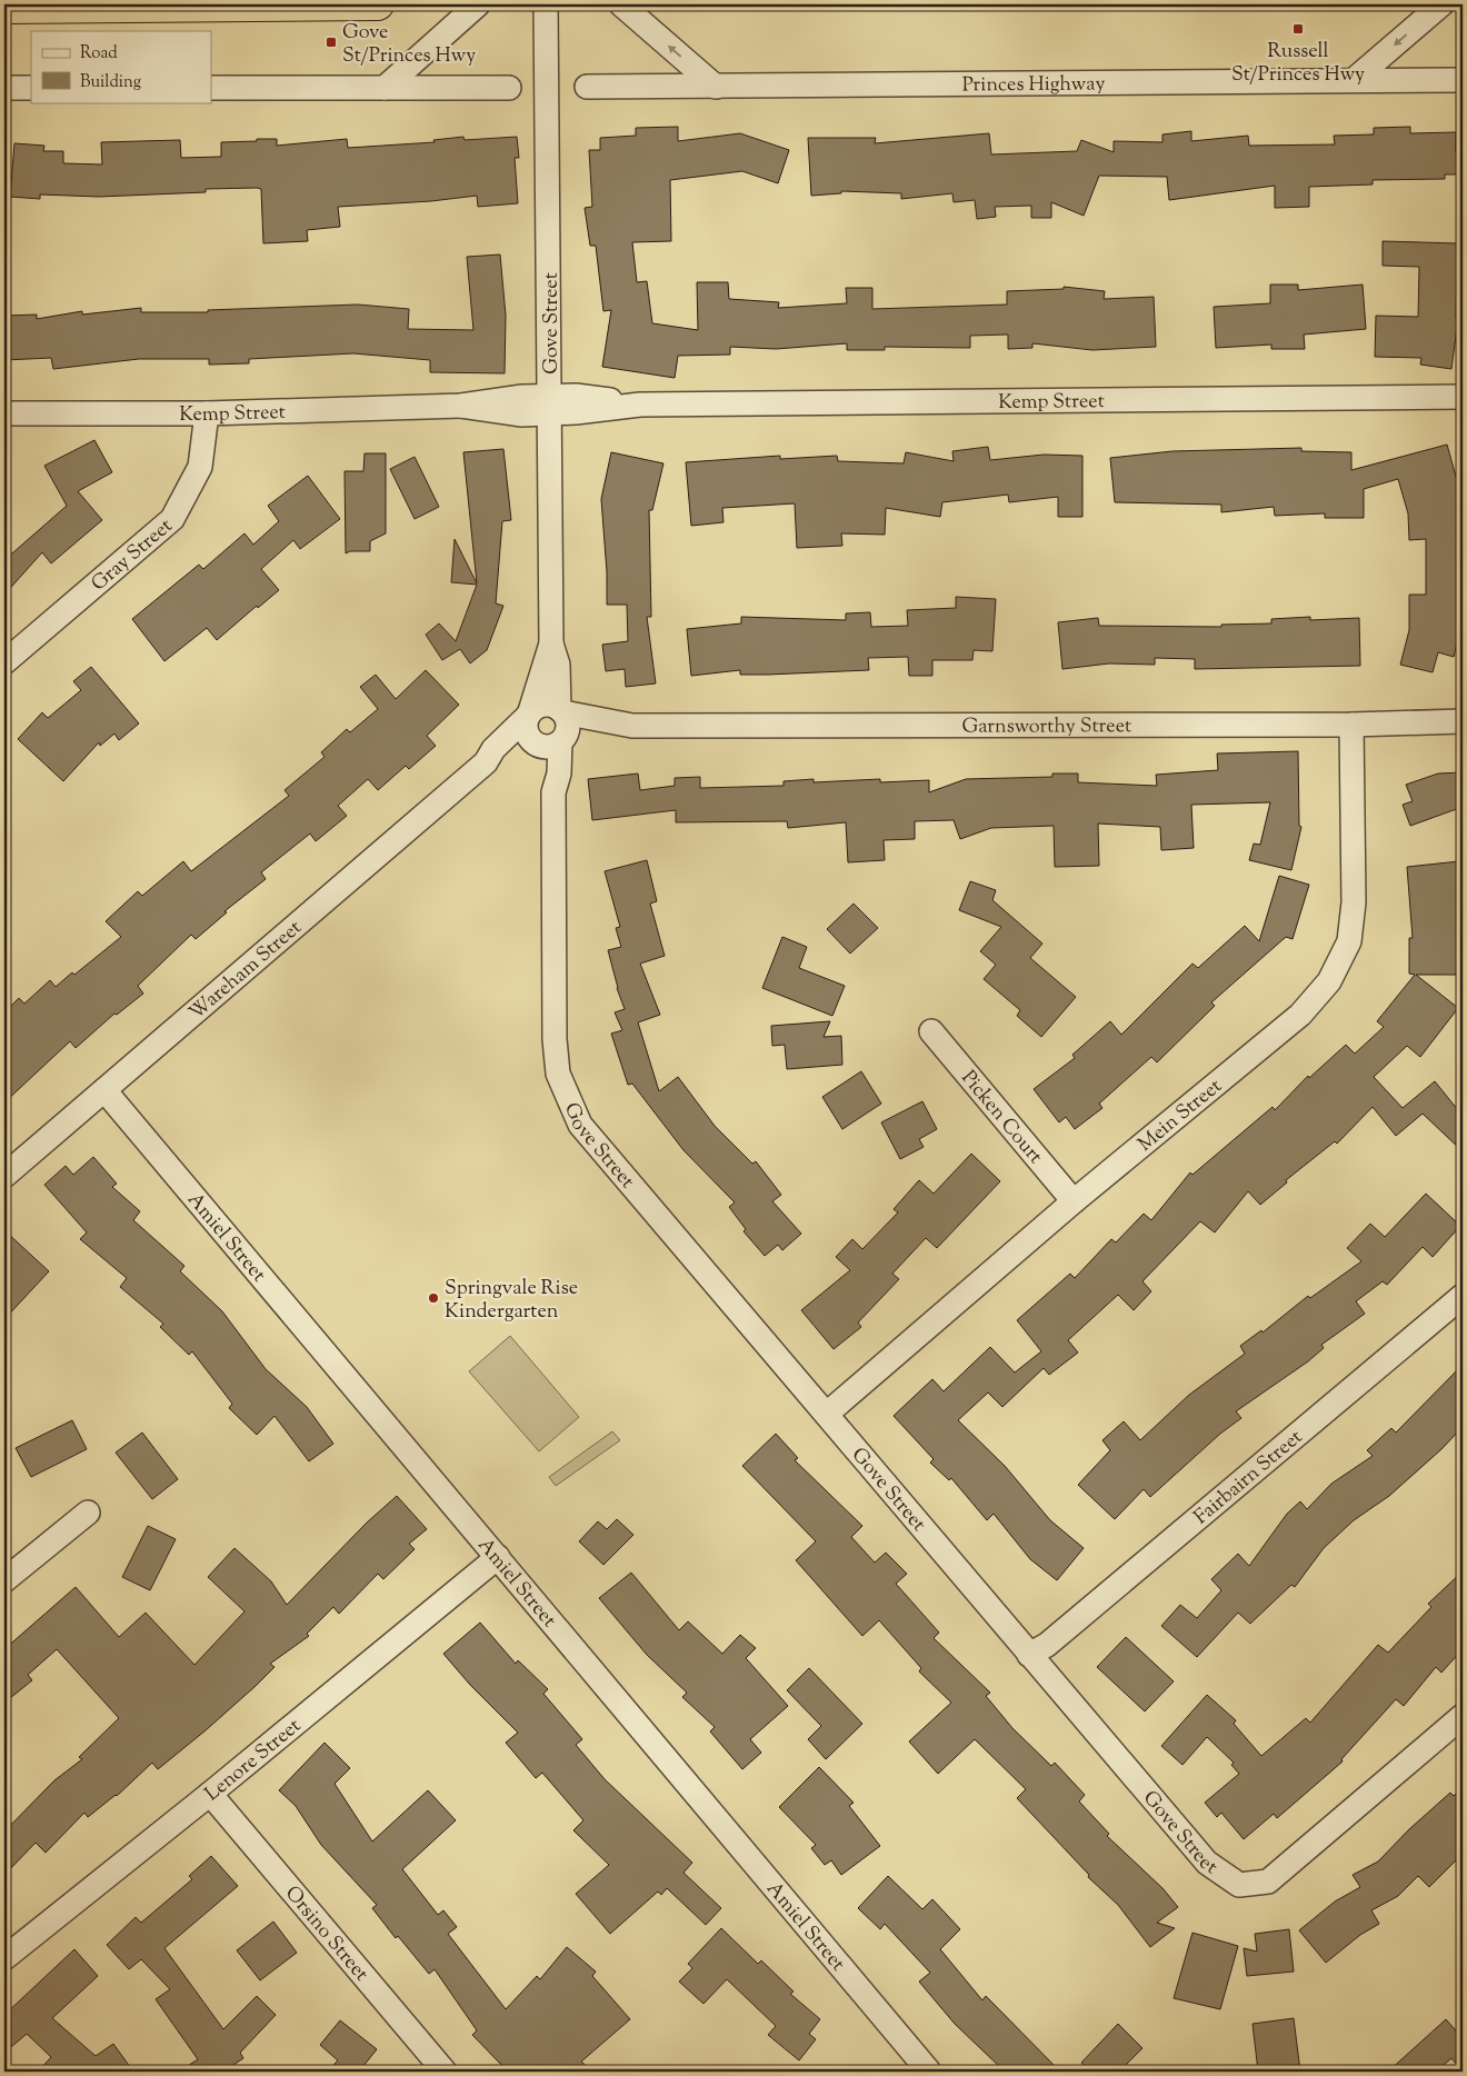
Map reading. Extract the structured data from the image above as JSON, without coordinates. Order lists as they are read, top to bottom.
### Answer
{
  "streets": {
    "street": [
      "Princes Highway",
      "Gove Street",
      "Kemp Street",
      "Gray Street",
      "Garnsworthy Street",
      "Wareham Street",
      "Mein Street",
      "Picken Court",
      "Amiel Street",
      "Fairbairn Street",
      "Lenore Street",
      "Orsino Street"
    ]
  },
  "crossings": [
    ["Gove Street", "Kemp Street"],
    ["Gove Street", "Garnsworthy Street"],
    ["Gove Street", "Wareham Street"],
    ["Gove Street", "Mein Street"],
    ["Gove Street", "Fairbairn Street"],
    ["Kemp Street", "Gray Street"],
    ["Garnsworthy Street", "Wareham Street"],
    ["Garnsworthy Street", "Mein Street"],
    ["Wareham Street", "Amiel Street"],
    ["Mein Street", "Picken Court"],
    ["Amiel Street", "Lenore Street"],
    ["Lenore Street", "Orsino Street"]
  ],
  "places": {
    "transit": ["Russell St/Princes Hwy", "Gove St/Princes Hwy"],
    "other": ["Springvale Rise Kindergarten"]
  },
  "legend": ["Road", "Building"]
}
